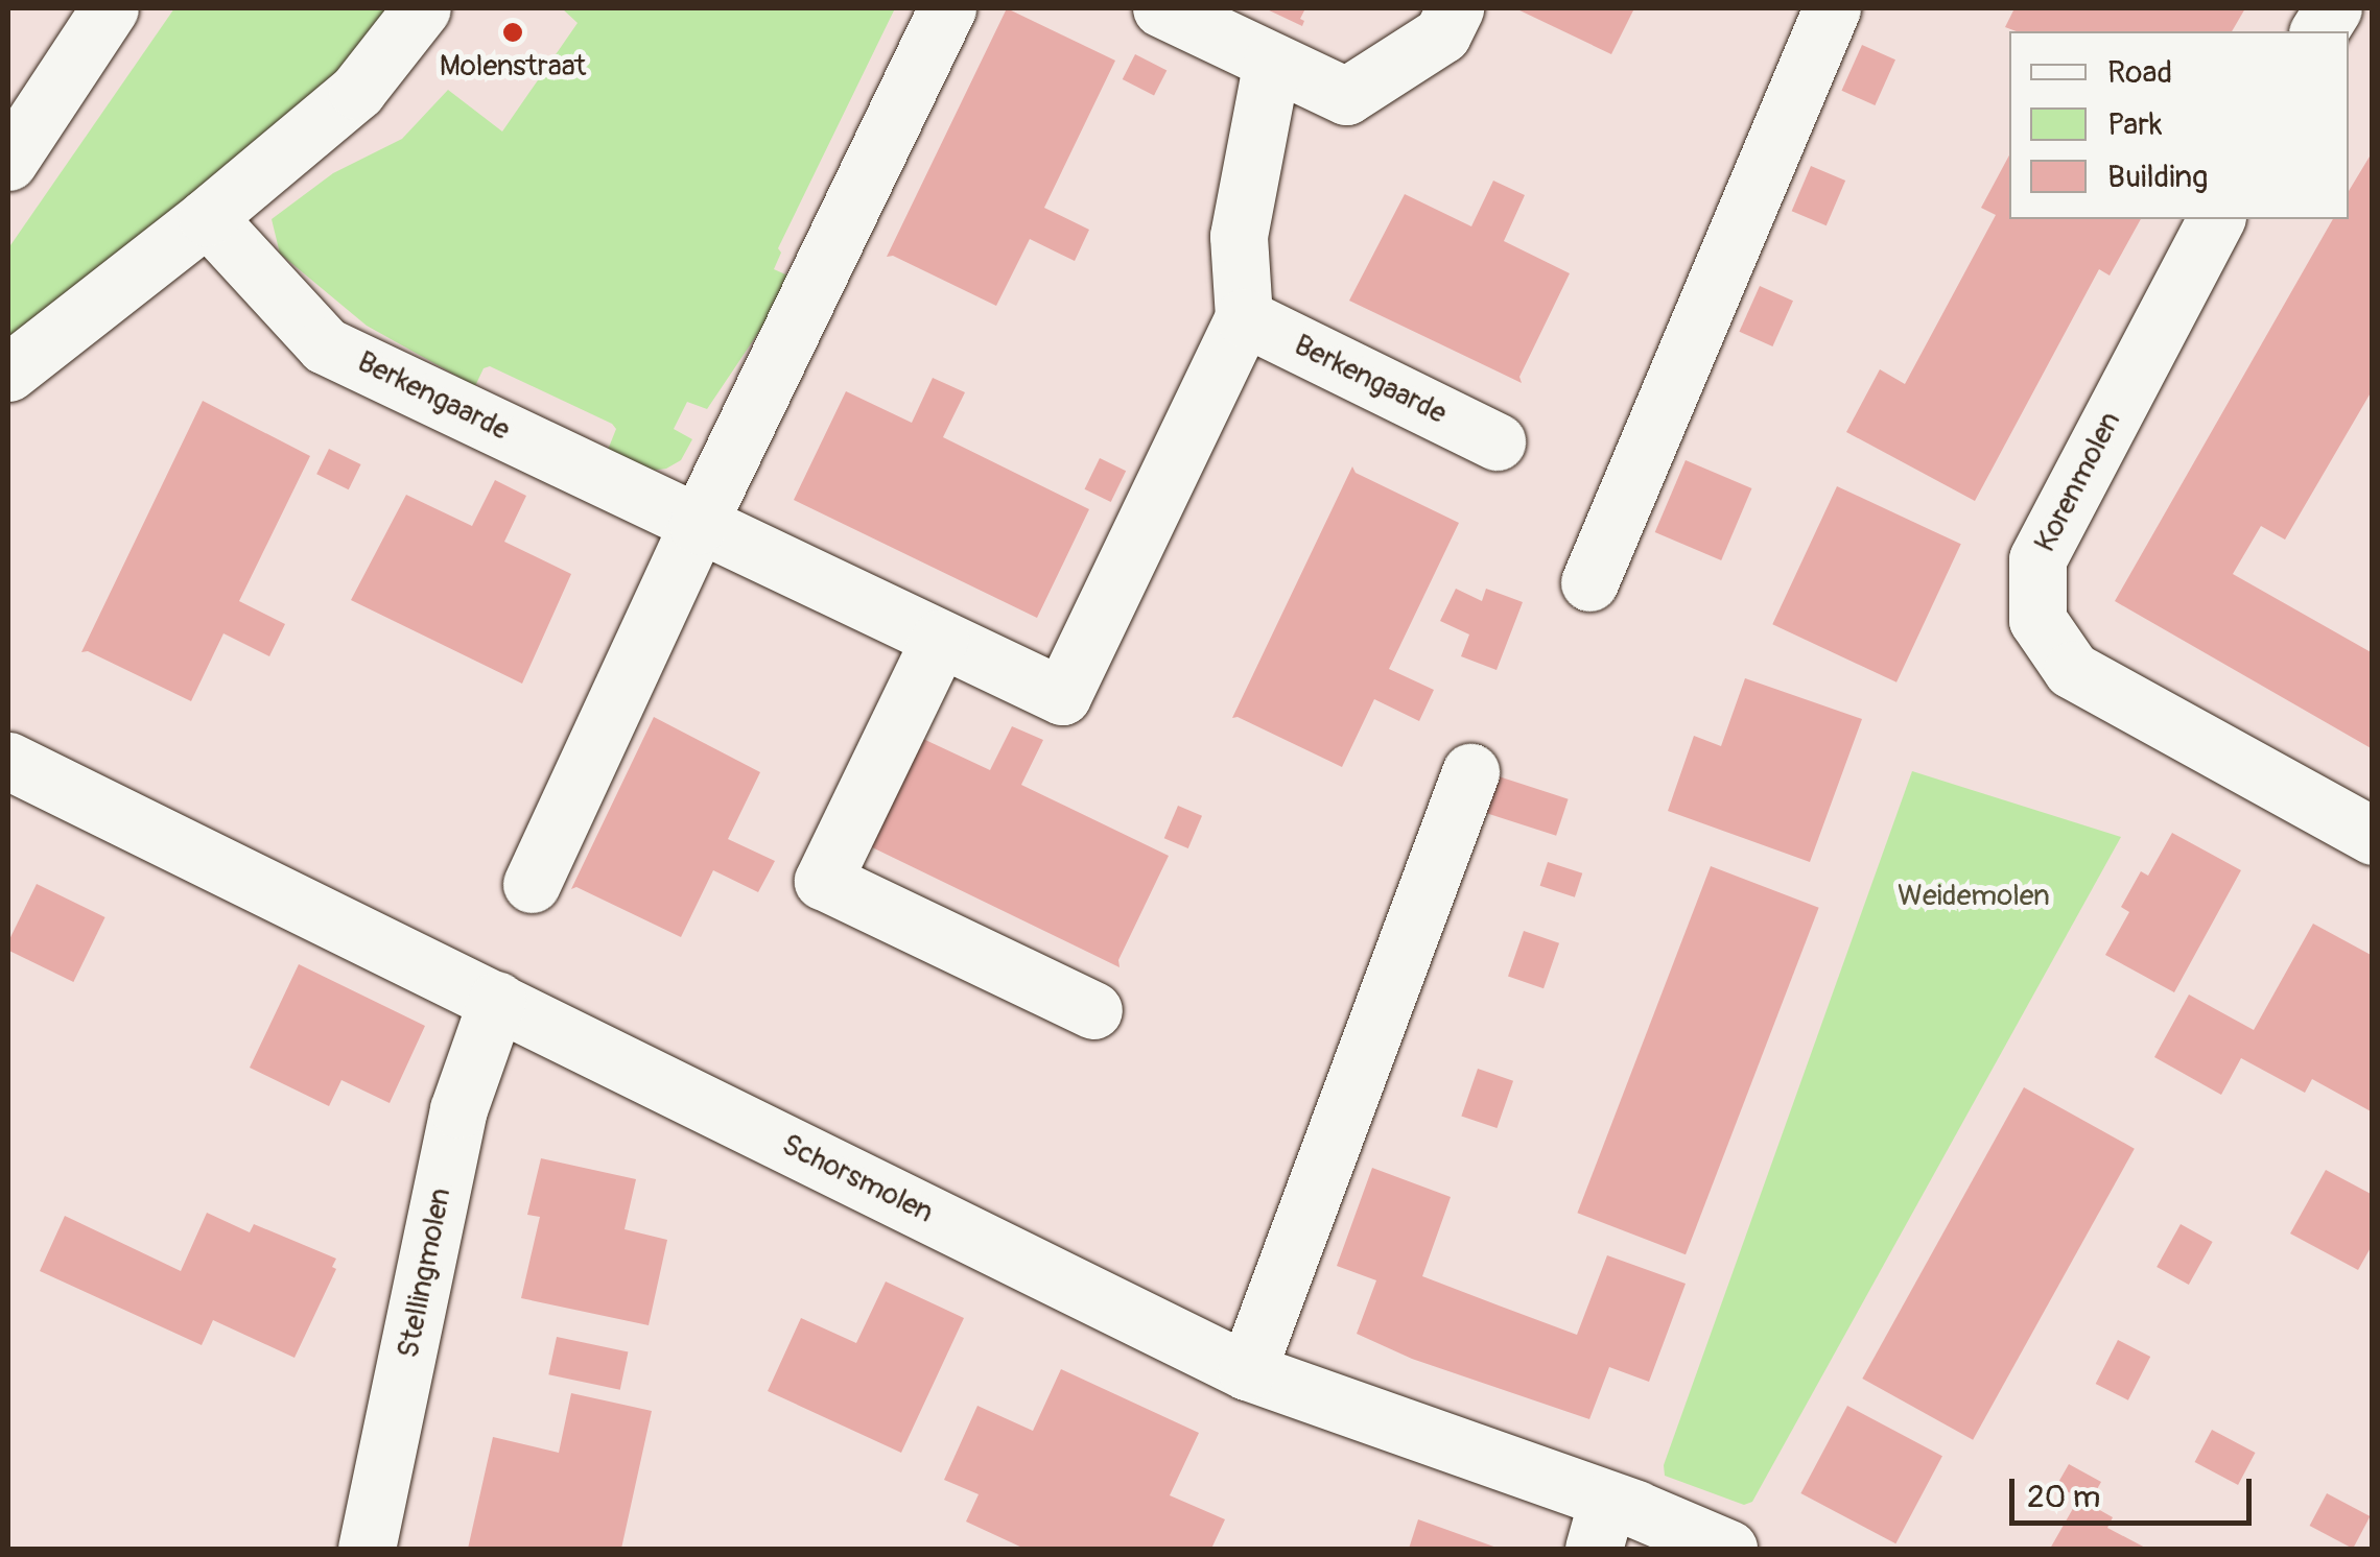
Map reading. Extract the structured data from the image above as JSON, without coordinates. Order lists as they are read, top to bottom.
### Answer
{
  "streets": {
    "street": [
      "Berkengaarde",
      "Korenmolen",
      "Schorsmolen",
      "Stellingmolen"
    ]
  },
  "crossings": [
    ["Schorsmolen", "Stellingmolen"]
  ],
  "parks": ["Weidemolen"],
  "places": ["Molenstraat"],
  "legend": ["Road", "Park", "Building"],
  "scale_bar": "20 m"
}
